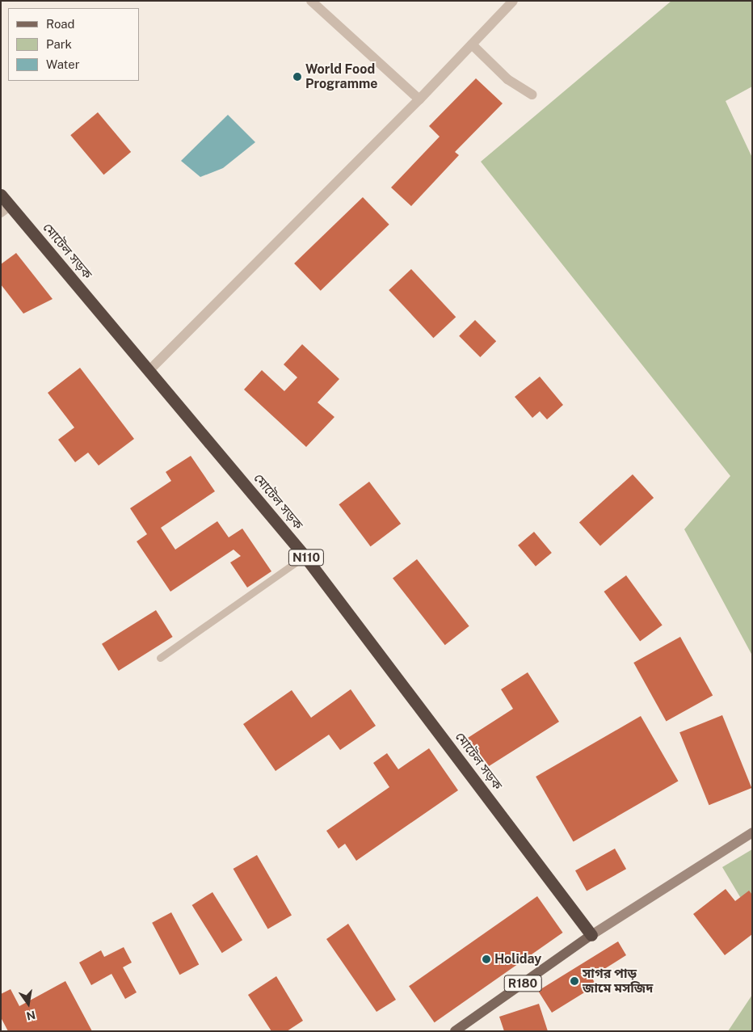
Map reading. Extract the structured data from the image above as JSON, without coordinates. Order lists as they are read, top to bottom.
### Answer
{
  "streets": {
    "highway": ["মোটেল সড়ক", "N110"],
    "main road": ["R180"]
  },
  "crossings": [
    ["মোটেল সড়ক", "R180"]
  ],
  "places": ["World Food Programme", "Holiday", "সাগর পাড় জামে মসজিদ"],
  "legend": ["Road", "Park", "Water"],
  "north": "bottom"
}
